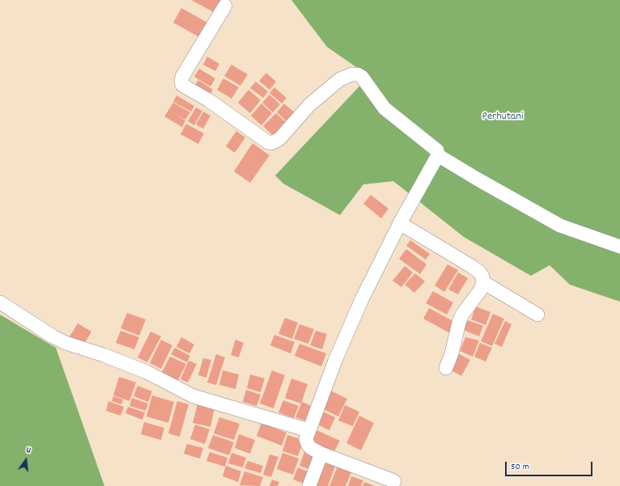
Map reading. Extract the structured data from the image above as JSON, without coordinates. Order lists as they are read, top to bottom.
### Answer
{
  "parks": ["Perhutani"],
  "scale_bar": "50 m",
  "north": "top"
}
